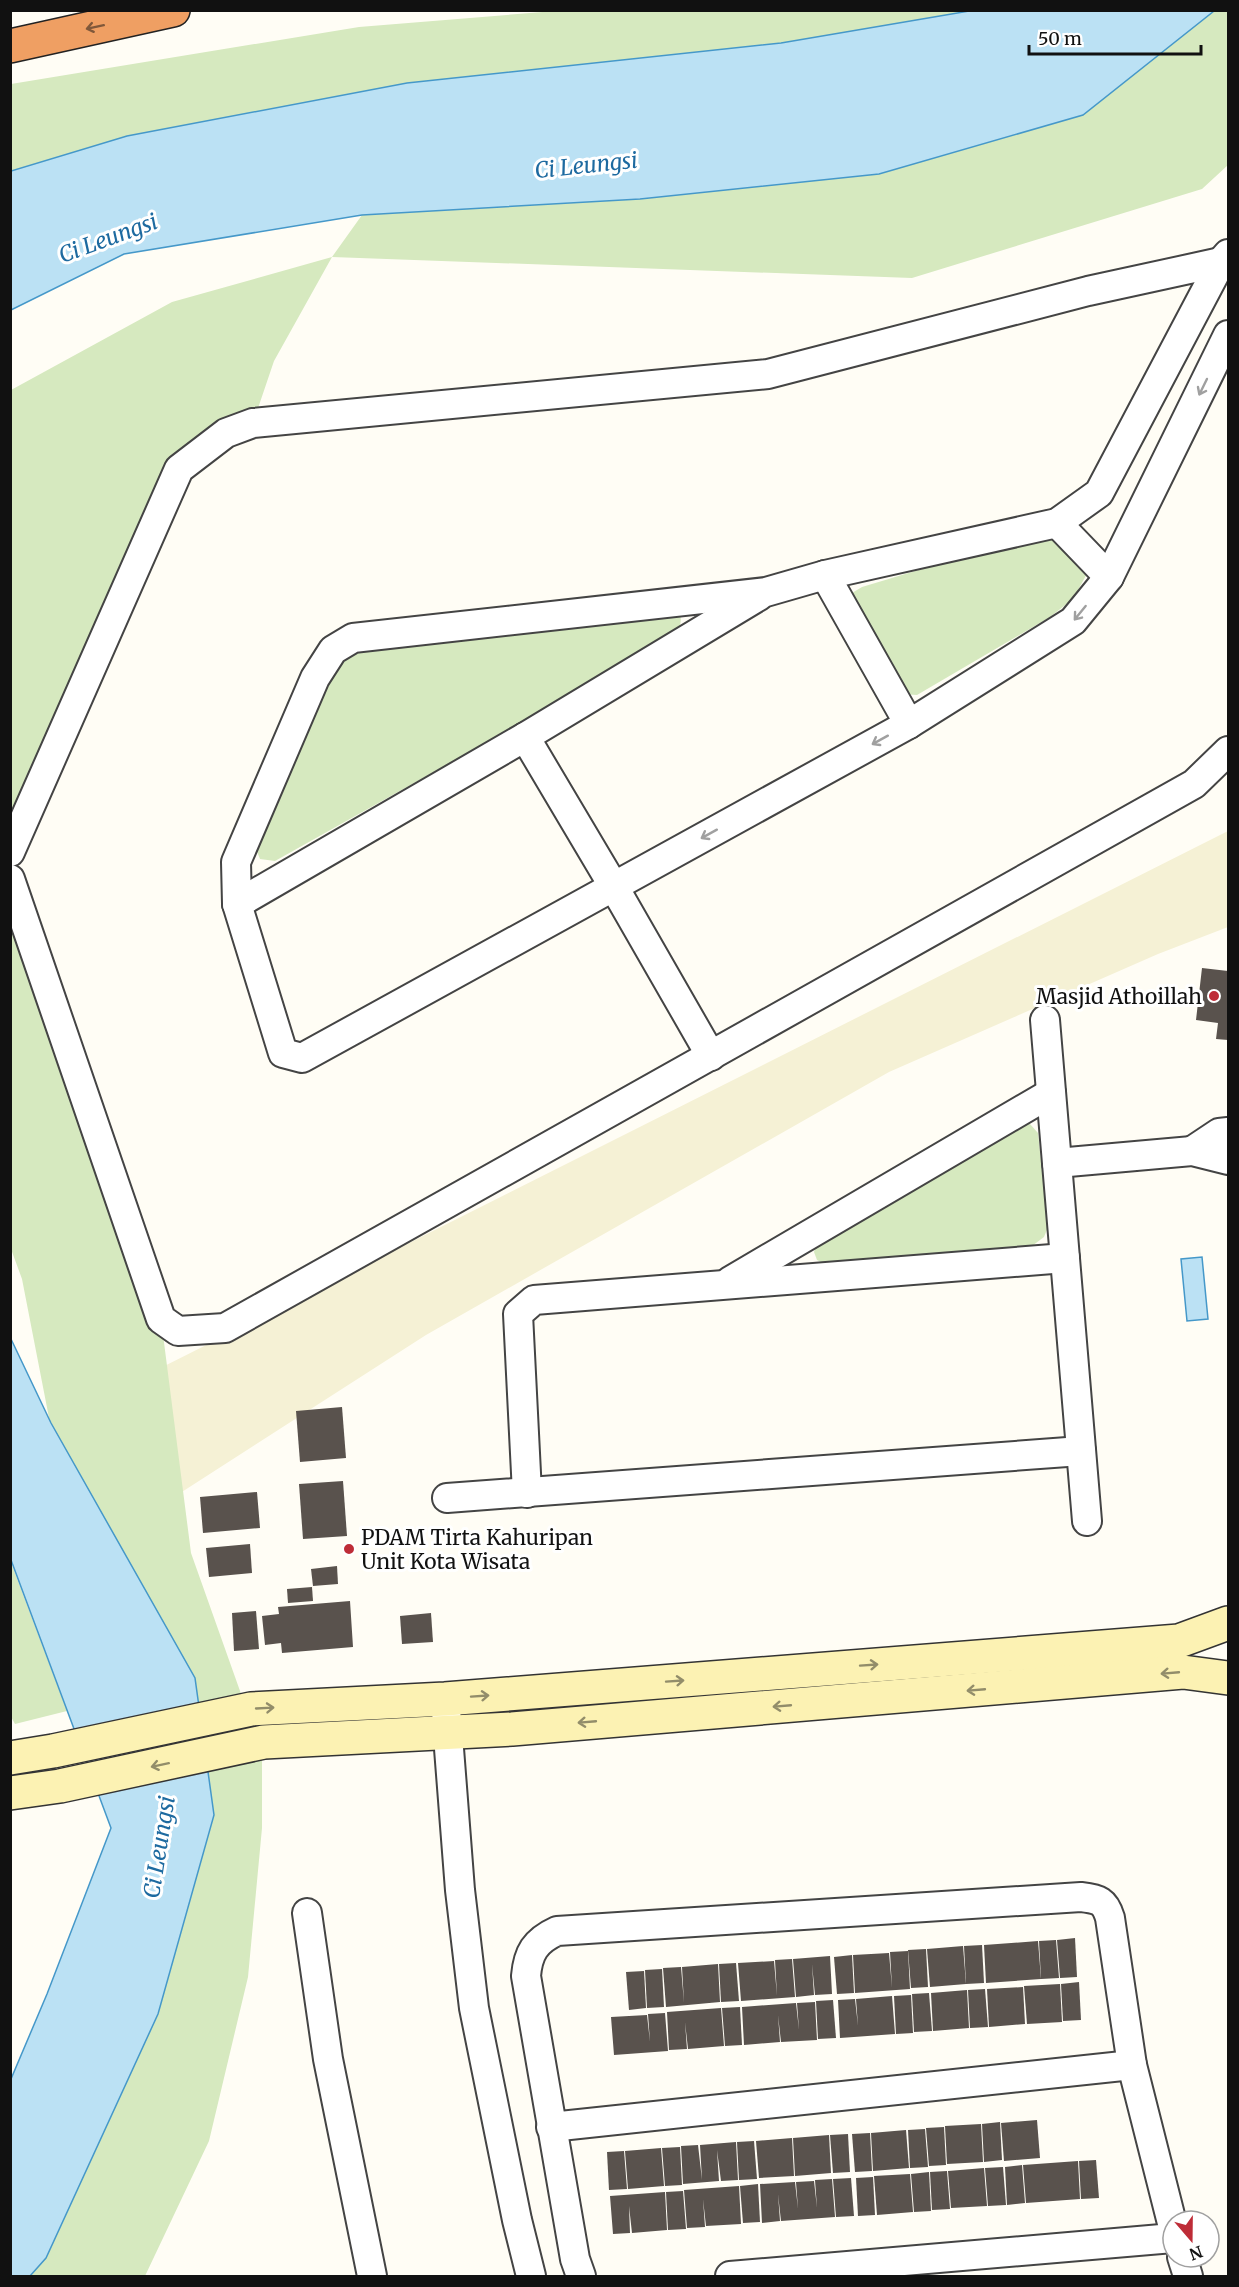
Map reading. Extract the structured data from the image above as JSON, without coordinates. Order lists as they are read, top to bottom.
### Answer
{
  "water": ["Ci Leungsi"],
  "places": ["Masjid Athoillah", "PDAM Tirta Kahuripan Unit Kota Wisata"],
  "scale_bar": "50 m",
  "north": "bottom"
}
